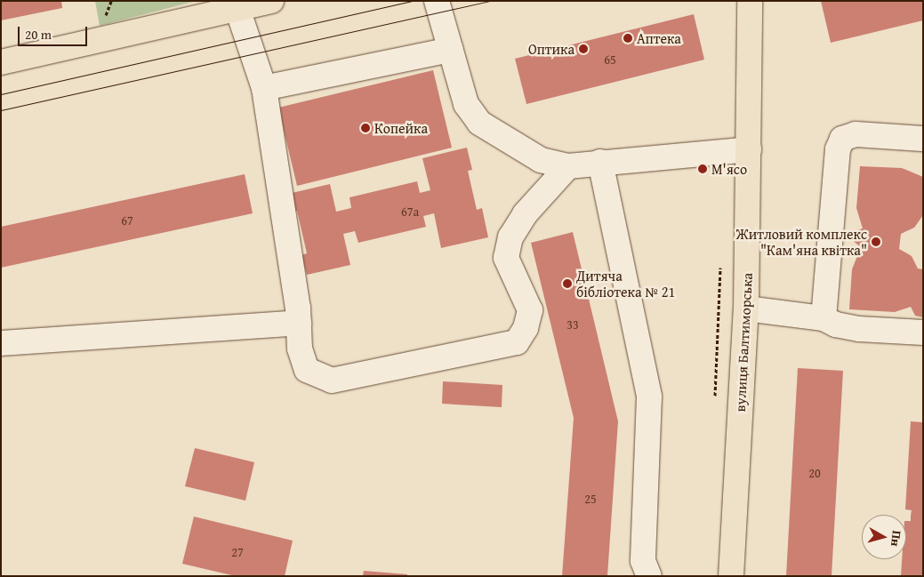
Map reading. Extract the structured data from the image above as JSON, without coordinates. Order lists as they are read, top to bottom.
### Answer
{
  "streets": {
    "main road": ["вулиця Балтиморська"]
  },
  "places": [
    "Аптека",
    "Оптика",
    "Копейка",
    "М'ясо",
    "Житловий комплекс \"Кам'яна квітка\"",
    "Дитяча бібліотека № 21"
  ],
  "house_numbers": [
    "65",
    "67а",
    "67",
    "33",
    "20",
    "25",
    "27"
  ],
  "scale_bar": "20 m",
  "north": "right"
}
